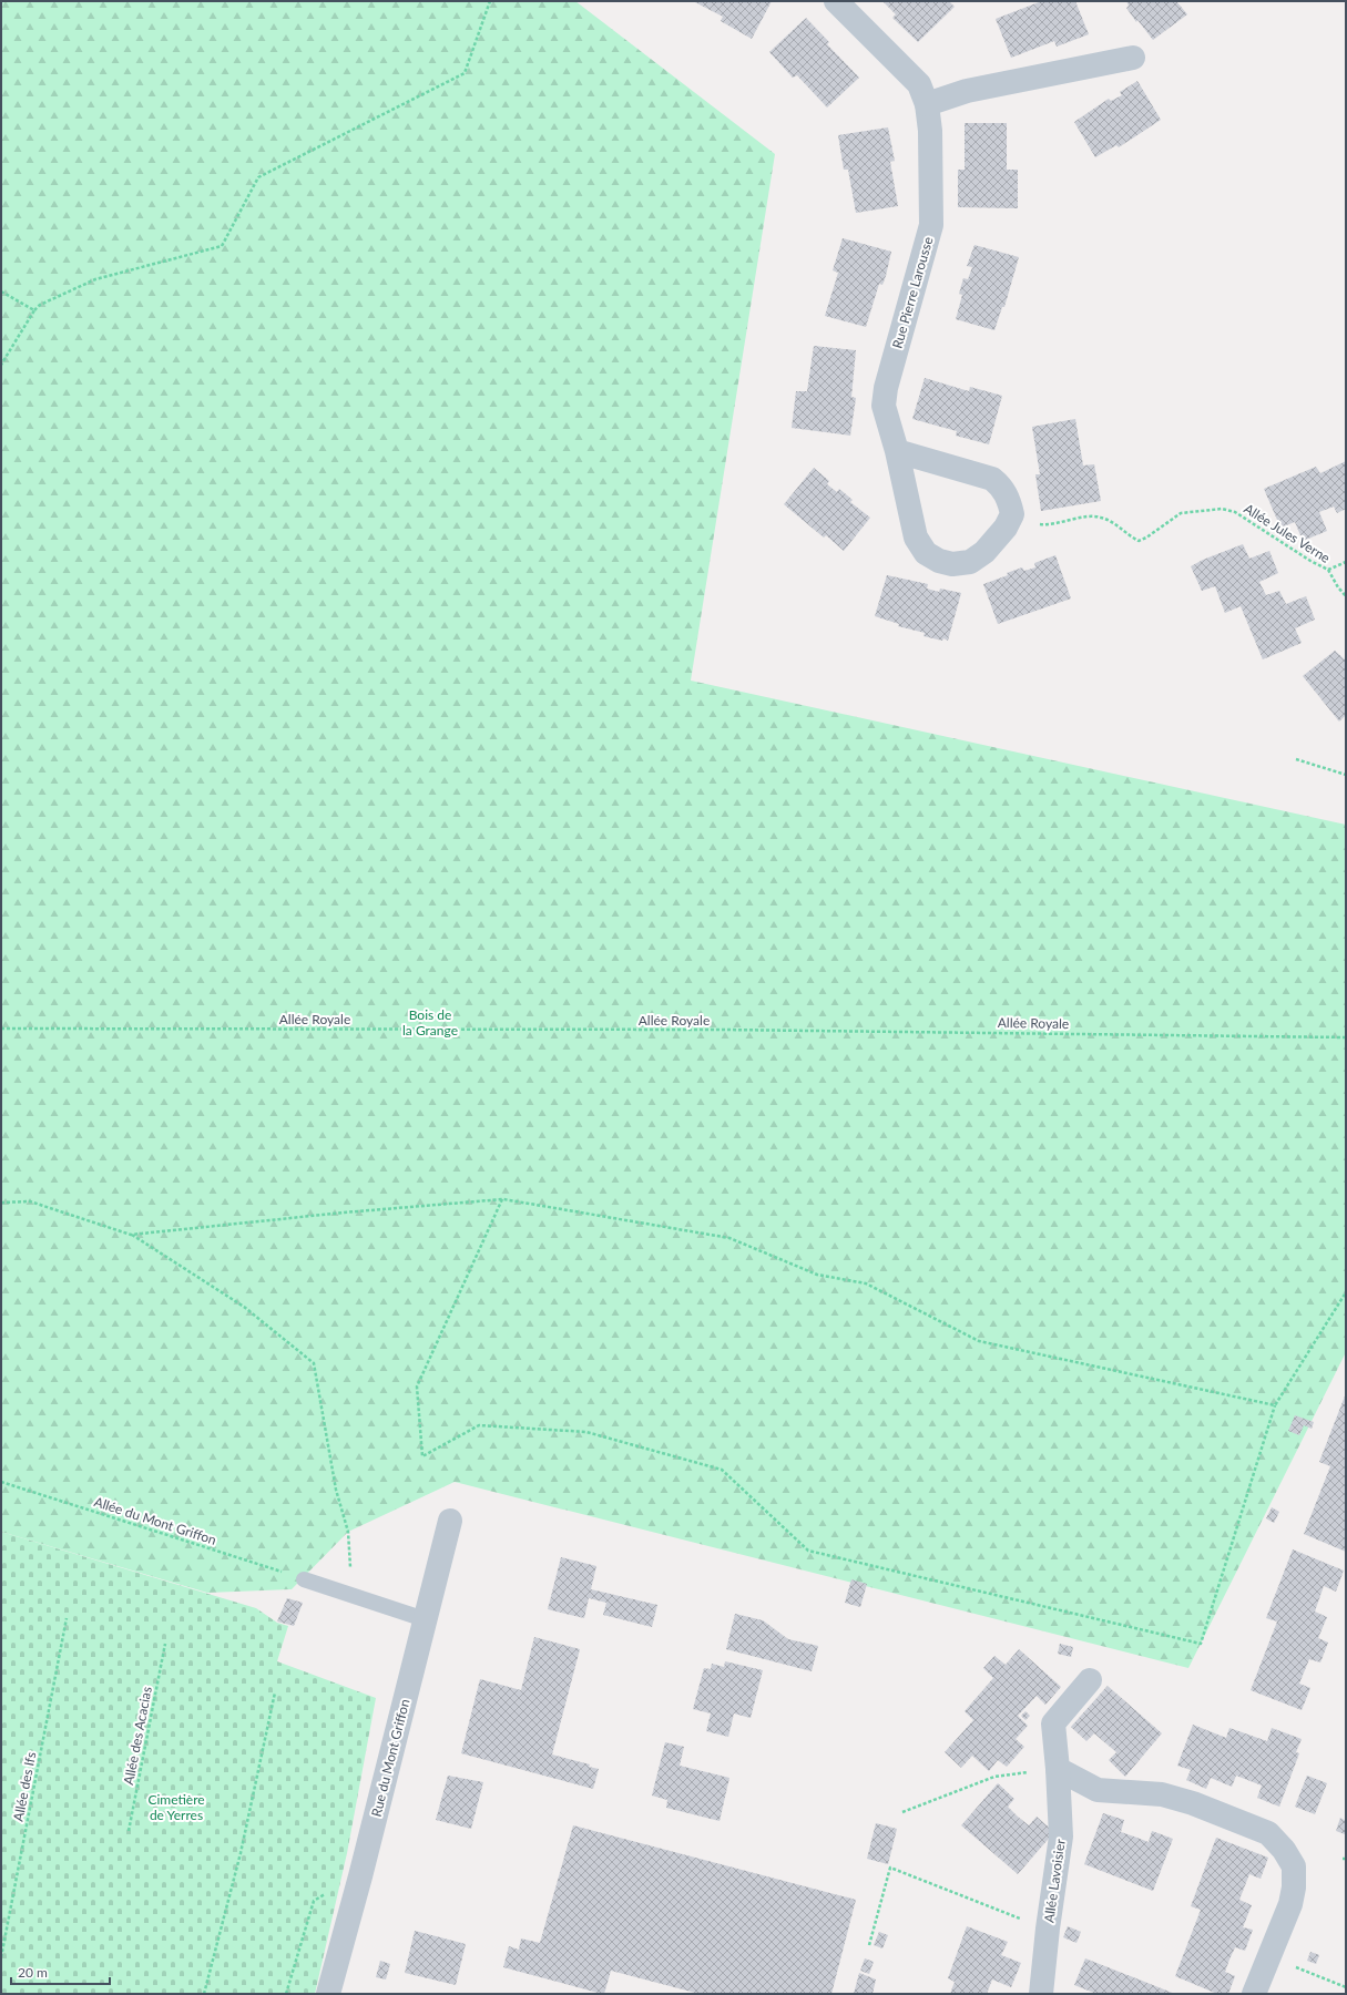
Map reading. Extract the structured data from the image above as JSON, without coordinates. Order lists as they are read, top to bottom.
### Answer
{
  "streets": {
    "street": ["Rue Pierre Larousse", "Rue du Mont Griffon", "Allée Lavoisier"],
    "path": [
      "Allée Jules Verne",
      "Allée Royale",
      "Allée du Mont Griffon",
      "Allée des Acacias",
      "Allée des Ifs"
    ]
  },
  "crossings": [
    ["Rue Pierre Larousse", "Allée Jules Verne"]
  ],
  "parks": ["Bois de la Grange", "Cimetière de Yerres"],
  "scale_bar": "20 m"
}
